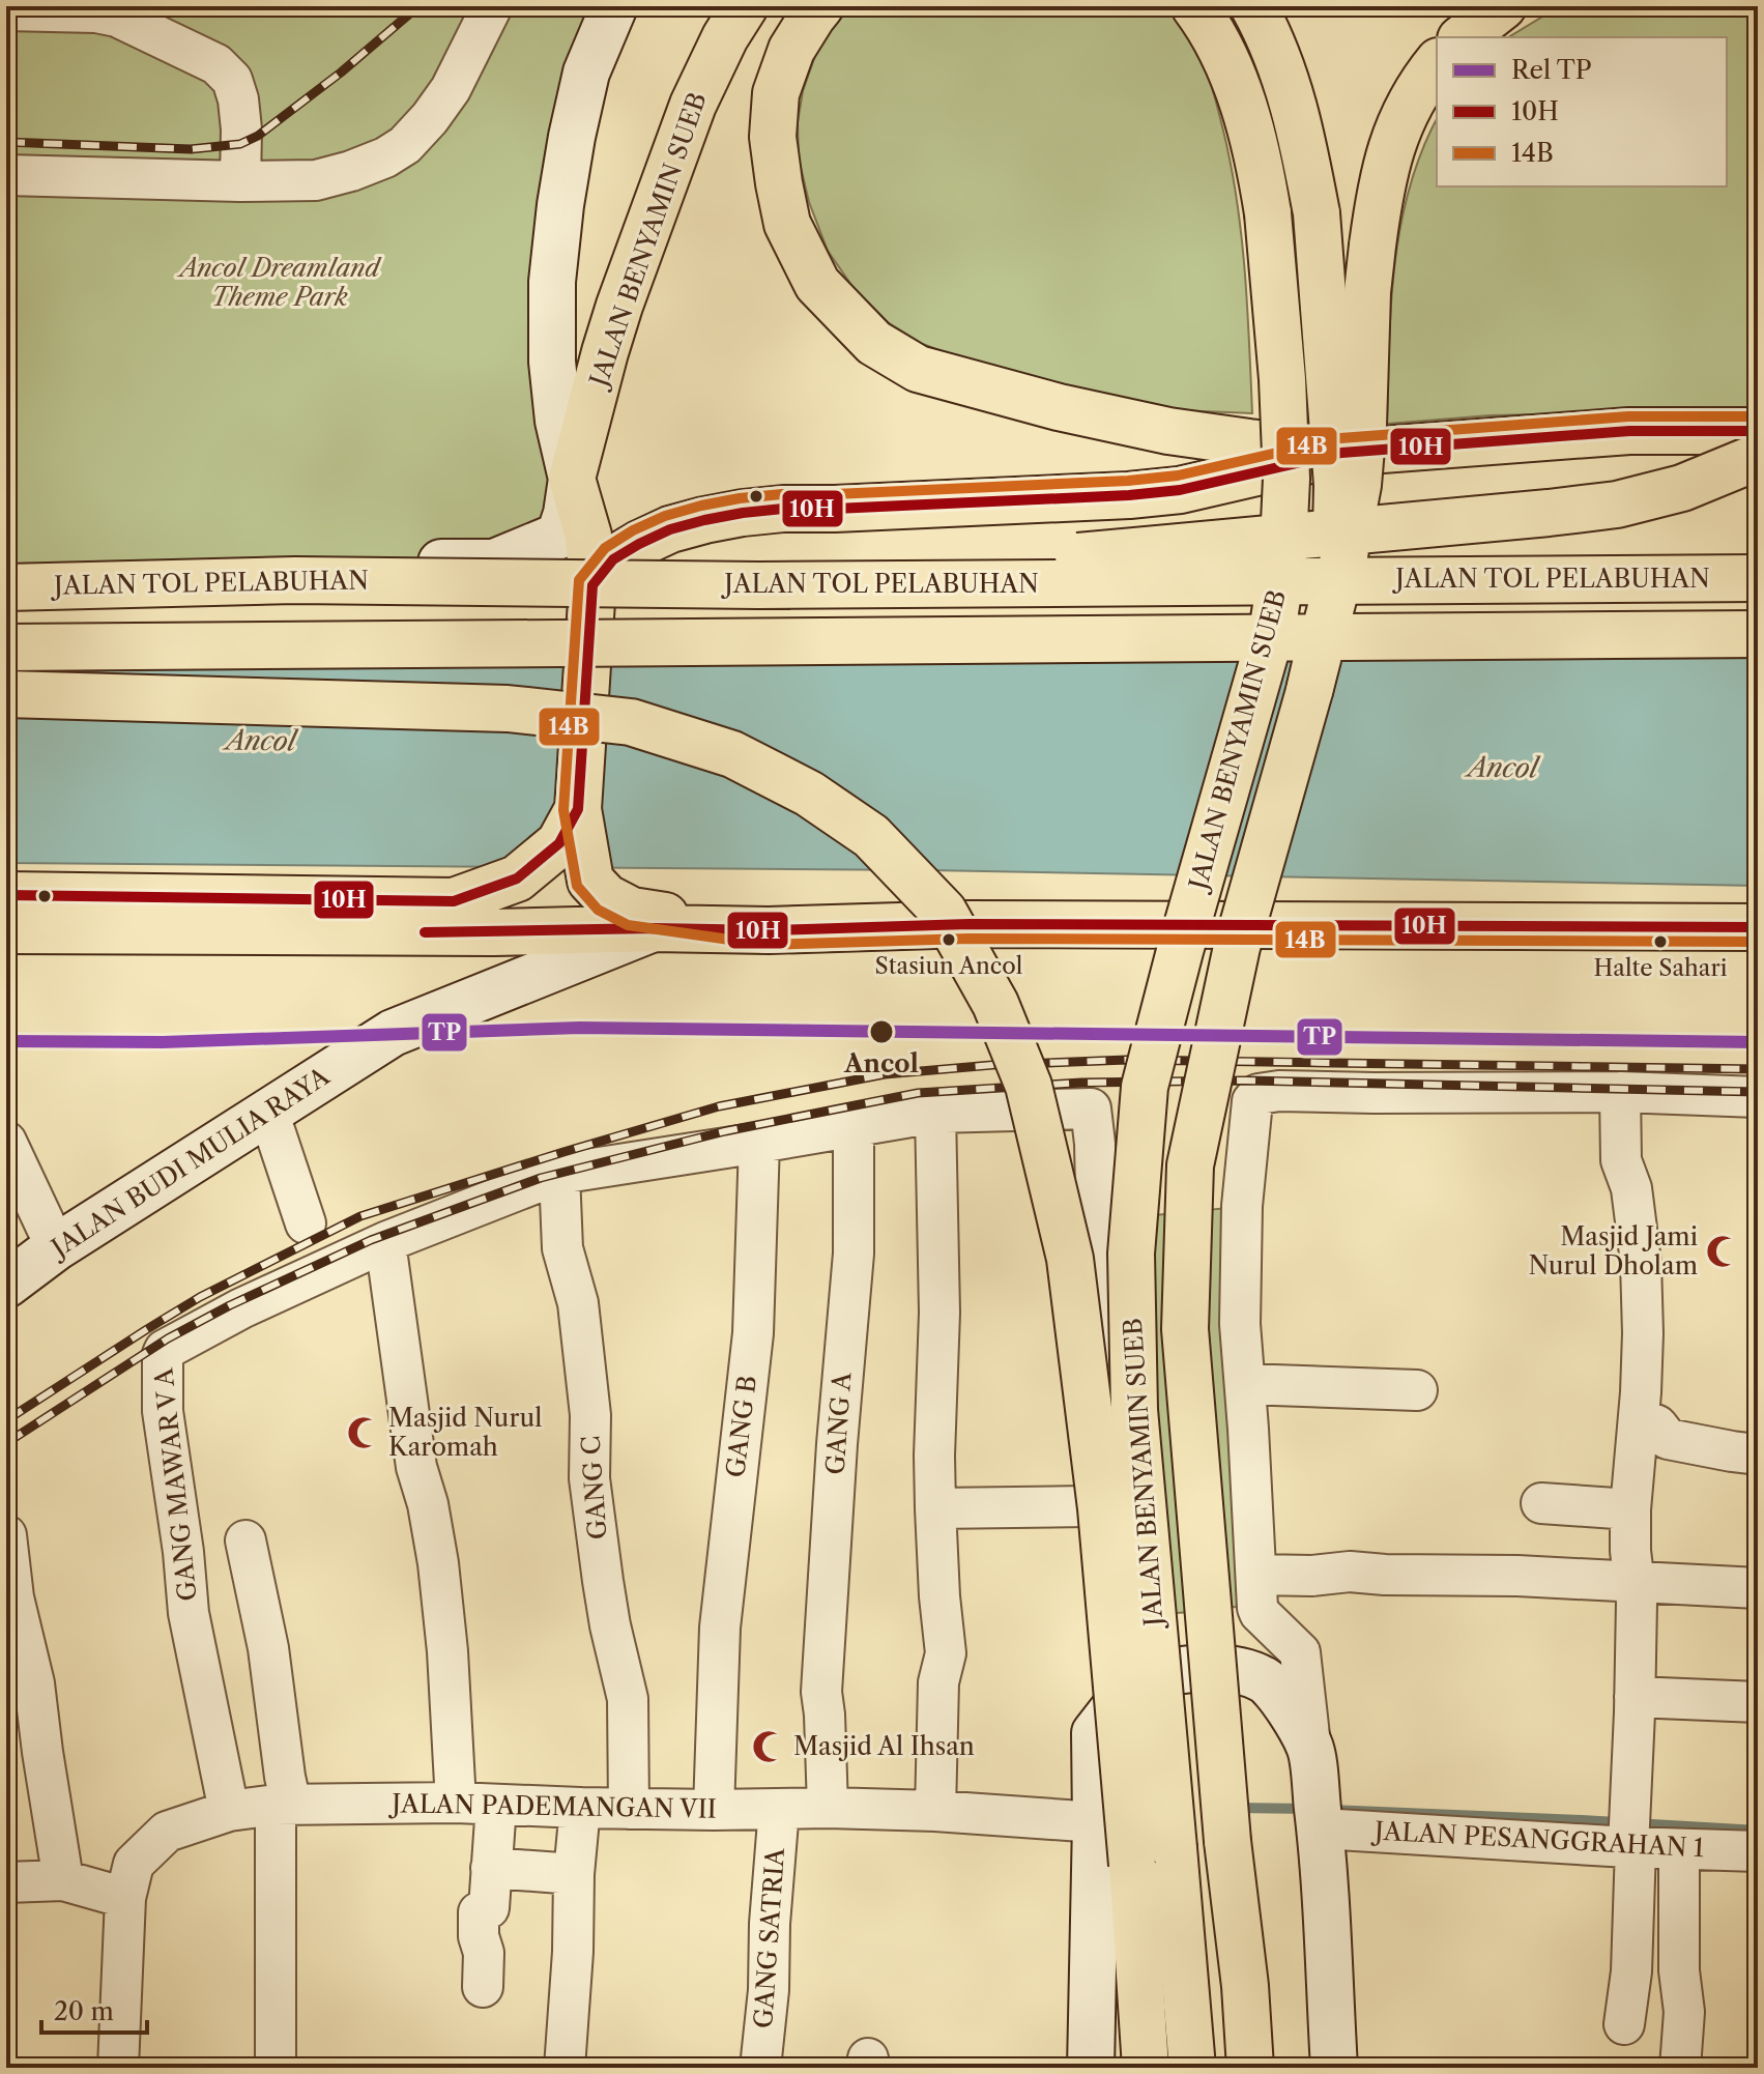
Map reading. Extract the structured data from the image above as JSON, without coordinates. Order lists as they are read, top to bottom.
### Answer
{
  "streets": {
    "main road": ["JALAN BENYAMIN SUEB", "JALAN TOL PELABUHAN", "JALAN BUDI MULIA RAYA"],
    "street": [
      "GANG A",
      "GANG B",
      "GANG MAWAR V A",
      "GANG C",
      "JALAN PADEMANGAN VII",
      "JALAN PESANGGRAHAN 1",
      "GANG SATRIA"
    ]
  },
  "crossings": [
    ["GANG A", "JALAN PADEMANGAN VII"],
    ["GANG B", "JALAN PADEMANGAN VII"],
    ["GANG MAWAR V A", "JALAN PADEMANGAN VII"],
    ["GANG C", "JALAN PADEMANGAN VII"],
    ["JALAN PADEMANGAN VII", "GANG SATRIA"]
  ],
  "water": ["Ancol"],
  "parks": ["Ancol Dreamland Theme Park"],
  "places": {
    "other": ["Stasiun Ancol", "Halte Sahari", "Ancol"],
    "mosque": ["Masjid Jami Nurul Dholam", "Masjid Nurul Karomah", "Masjid Al Ihsan"]
  },
  "lines": ["transit line 14B", "transit line 10H", "rail line TP"],
  "legend": ["Rel TP", "10H", "14B"],
  "scale_bar": "20 m"
}
